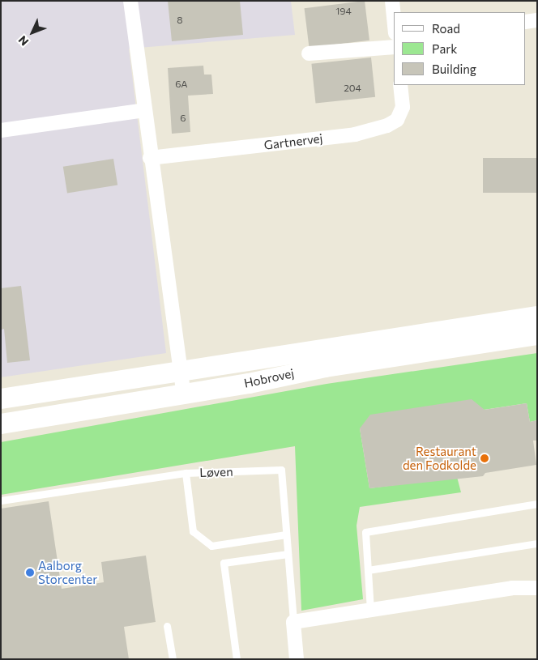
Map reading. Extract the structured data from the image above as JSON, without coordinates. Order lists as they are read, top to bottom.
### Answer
{
  "streets": {
    "main road": ["Hobrovej"],
    "street": ["Gartnervej", "Løven"]
  },
  "places": ["Restaurant den Fodkolde", "Aalborg Storcenter"],
  "house_numbers": [
    "194",
    "8",
    "6A",
    "204",
    "6"
  ],
  "legend": ["Road", "Park", "Building"],
  "north": "bottom left"
}
